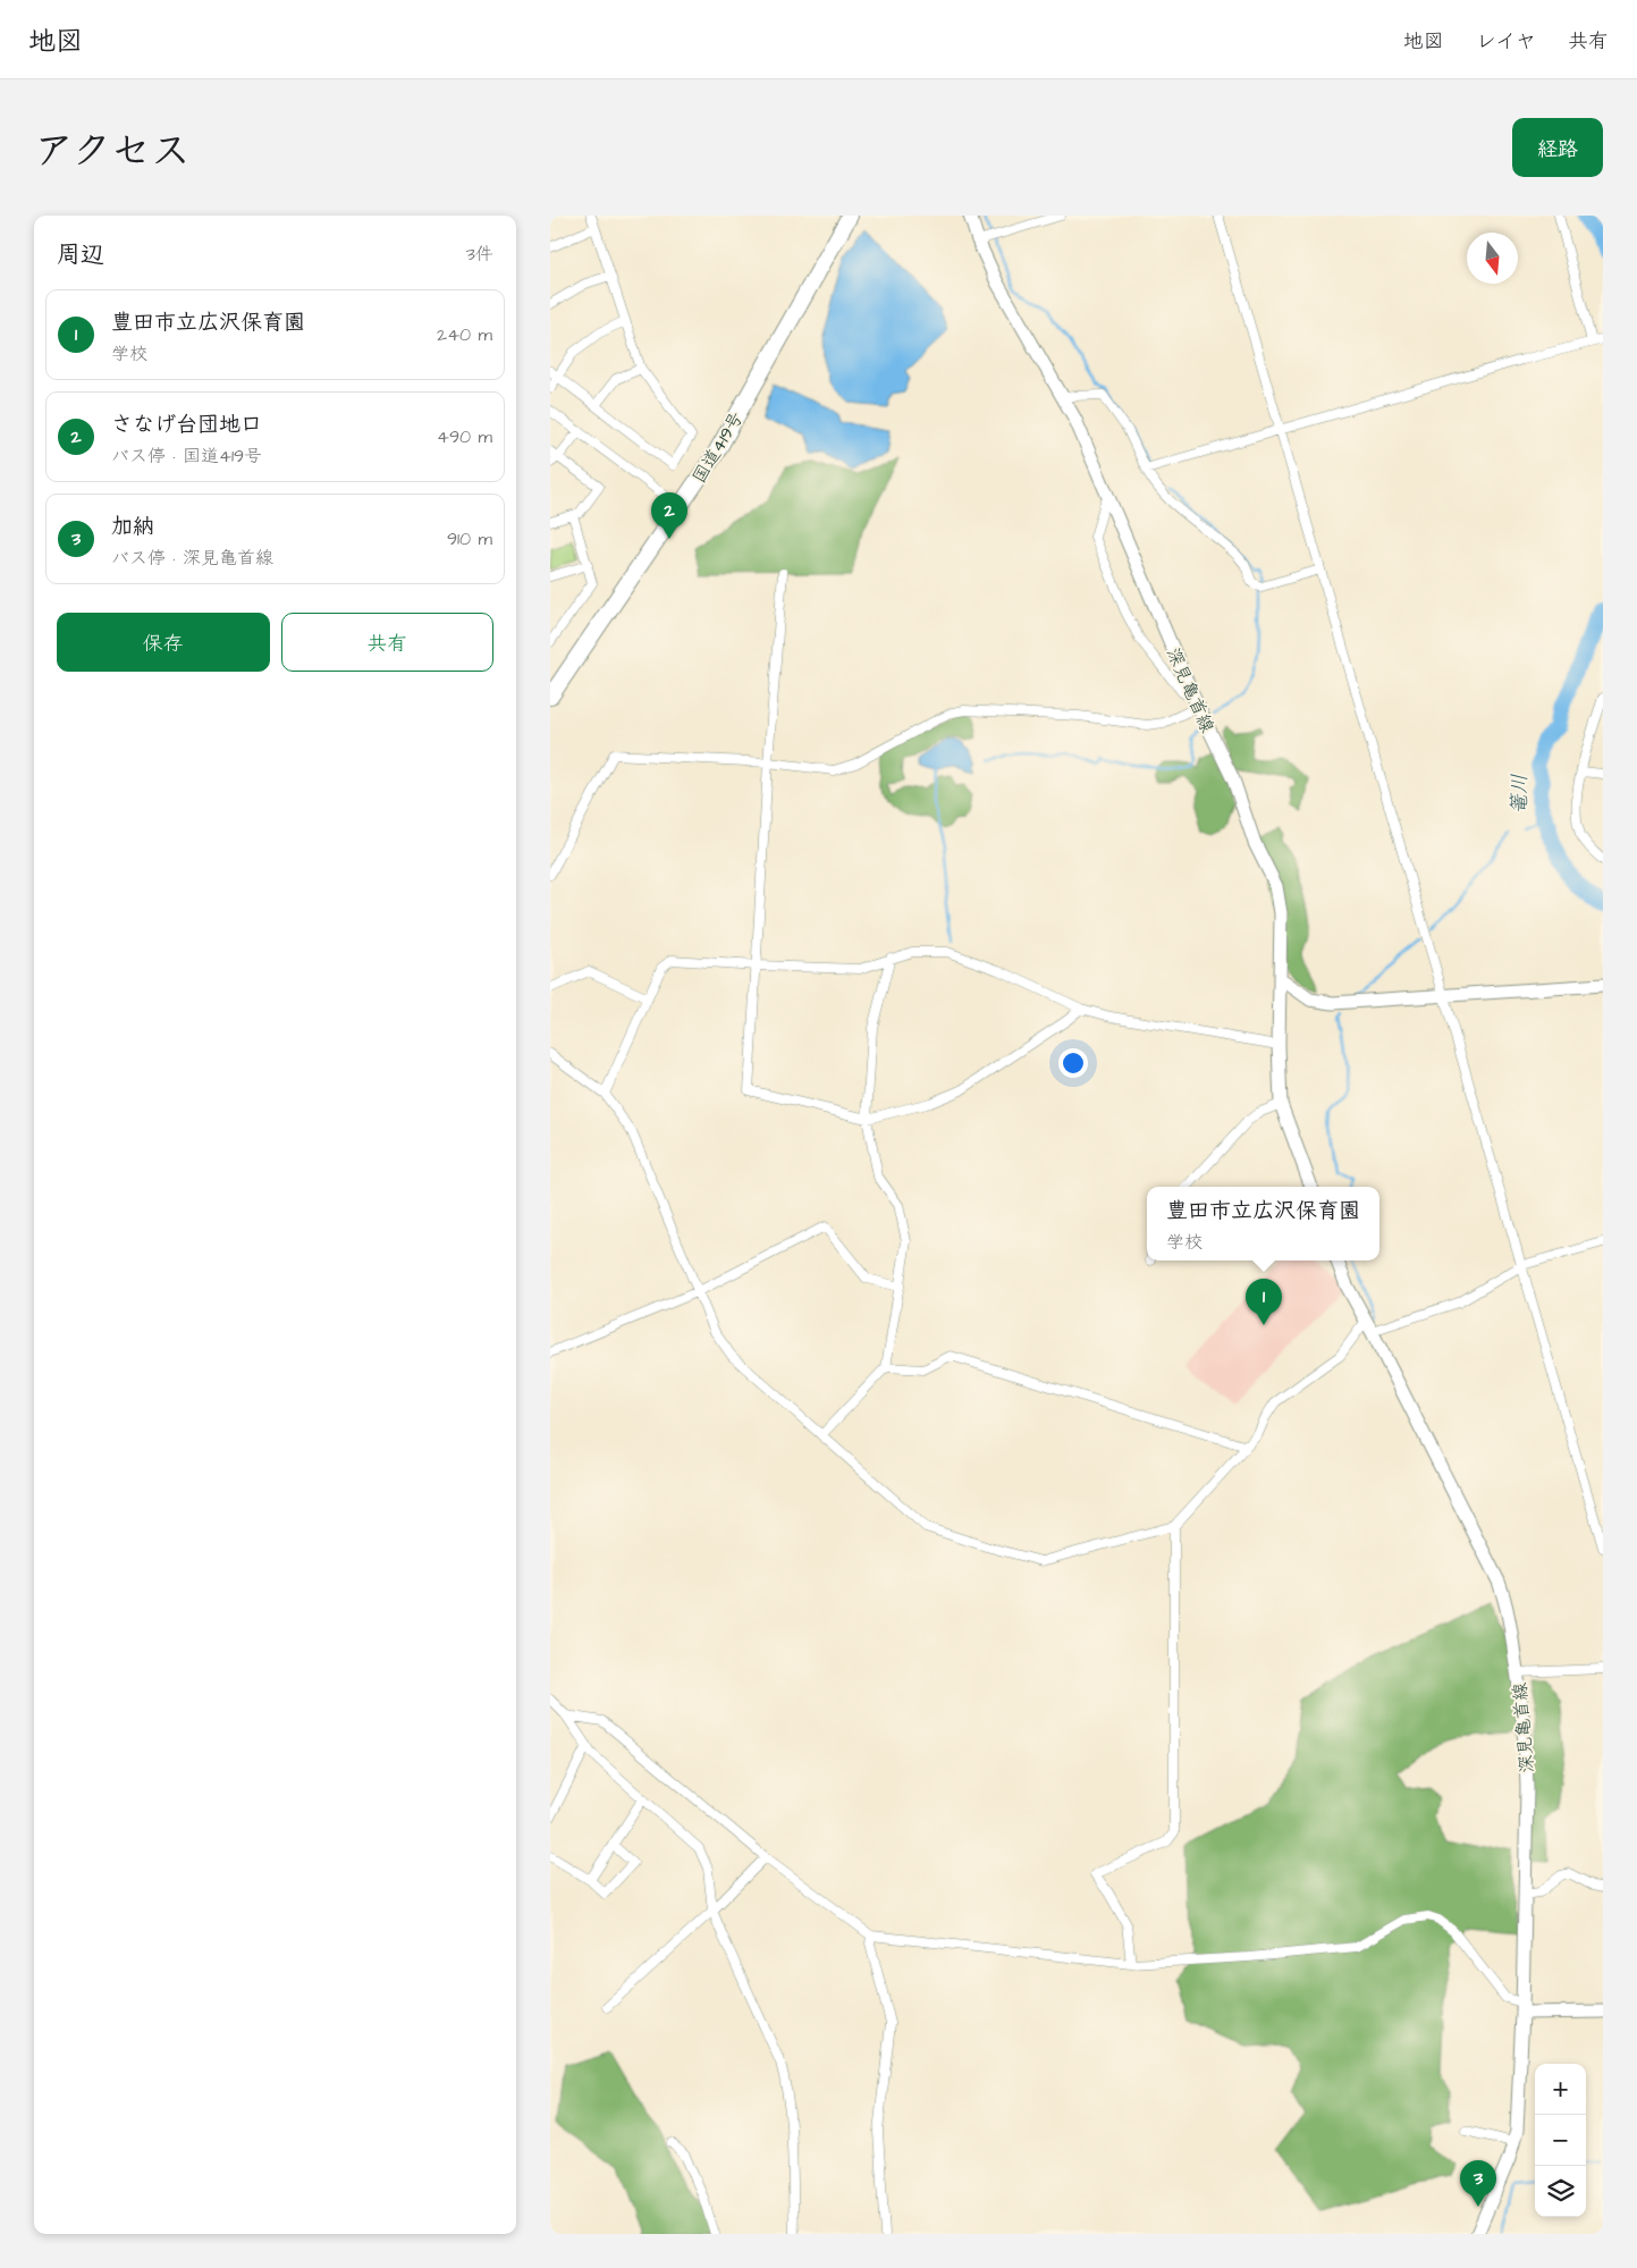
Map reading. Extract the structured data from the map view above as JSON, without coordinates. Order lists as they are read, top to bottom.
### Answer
{
  "streets": {
    "highway": ["国道419号"],
    "main road": ["深見亀首線"]
  },
  "water": ["篭川"],
  "north": "bottom",
  "page": {
    "header": "地図",
    "nav": ["地図", "レイヤ", "共有"],
    "title": "アクセス",
    "buttons": [
      "経路",
      ["保存", "共有"]
    ],
    "heading": ["周辺", "3件"],
    "list": [
      {
        "mark": "1",
        "name": "豊田市立広沢保育園",
        "note": "学校",
        "value": "240 m"
      },
      {
        "mark": "2",
        "name": "さなげ台団地口",
        "note": "バス停 · 国道419号",
        "value": "490 m"
      },
      {
        "mark": "3",
        "name": "加納",
        "note": "バス停 · 深見亀首線",
        "value": "910 m"
      }
    ],
    "pins": ["2", "1", "3"],
    "popup": ["豊田市立広沢保育園", "学校"],
    "map_buttons": ["+", "−"]
  }
}
